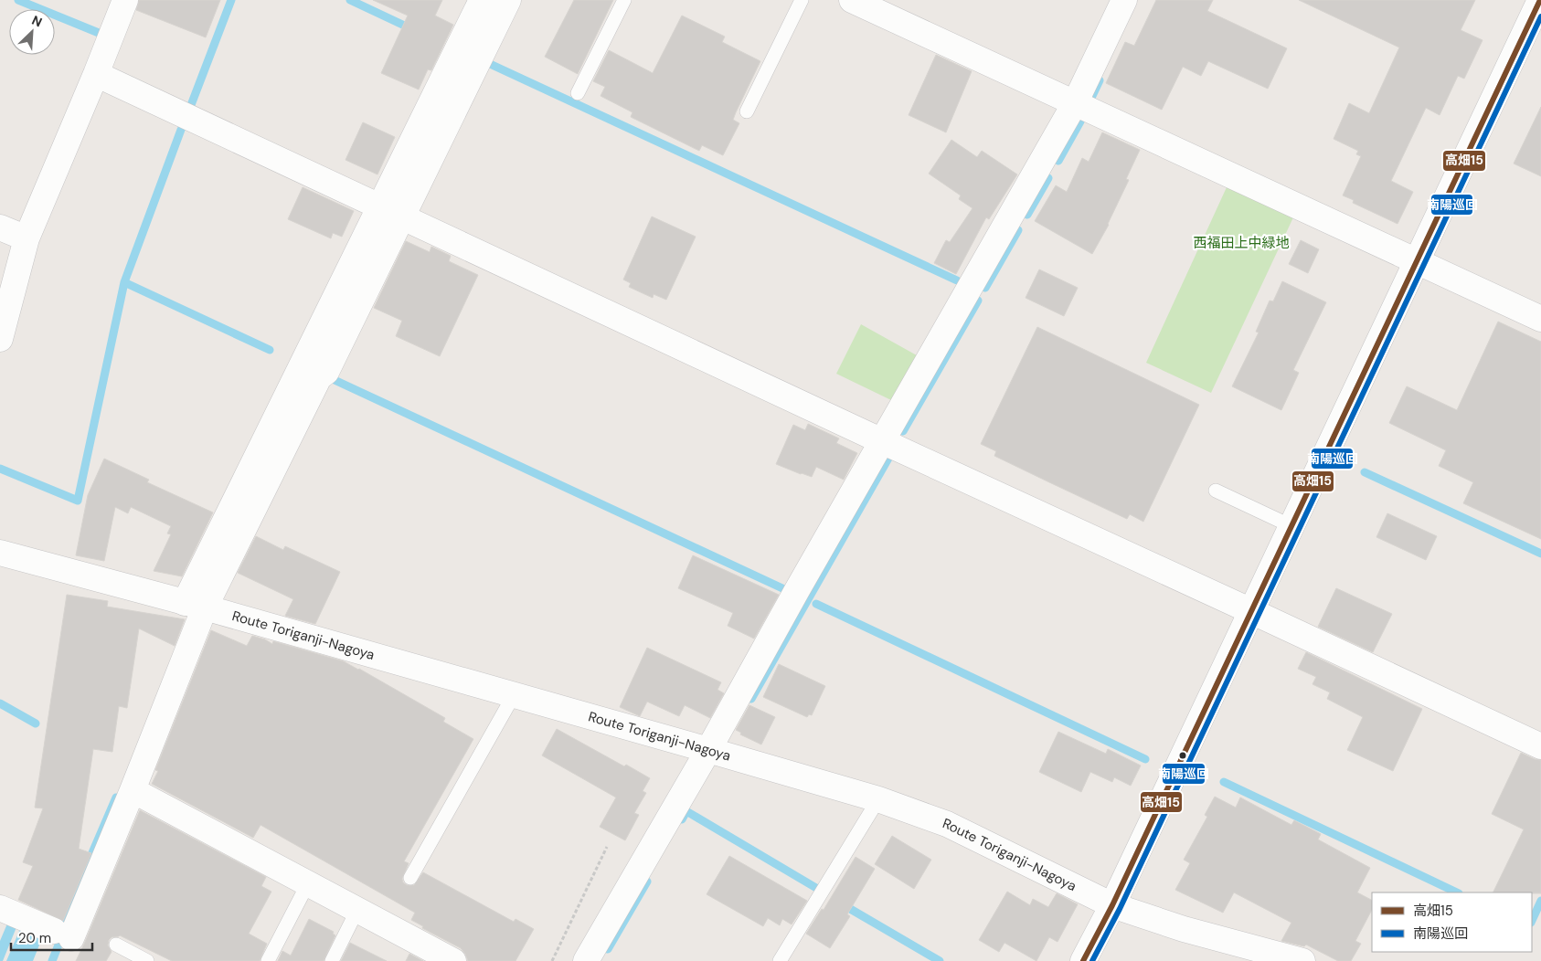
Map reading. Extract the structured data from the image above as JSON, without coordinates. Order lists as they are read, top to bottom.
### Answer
{
  "streets": {
    "street": ["Route Toriganji-Nagoya"]
  },
  "parks": ["西福田上中緑地"],
  "lines": ["transit line 高畑15", "transit line 南陽巡回"],
  "legend": ["高畑15", "南陽巡回"],
  "scale_bar": "20 m",
  "north": "top right"
}
